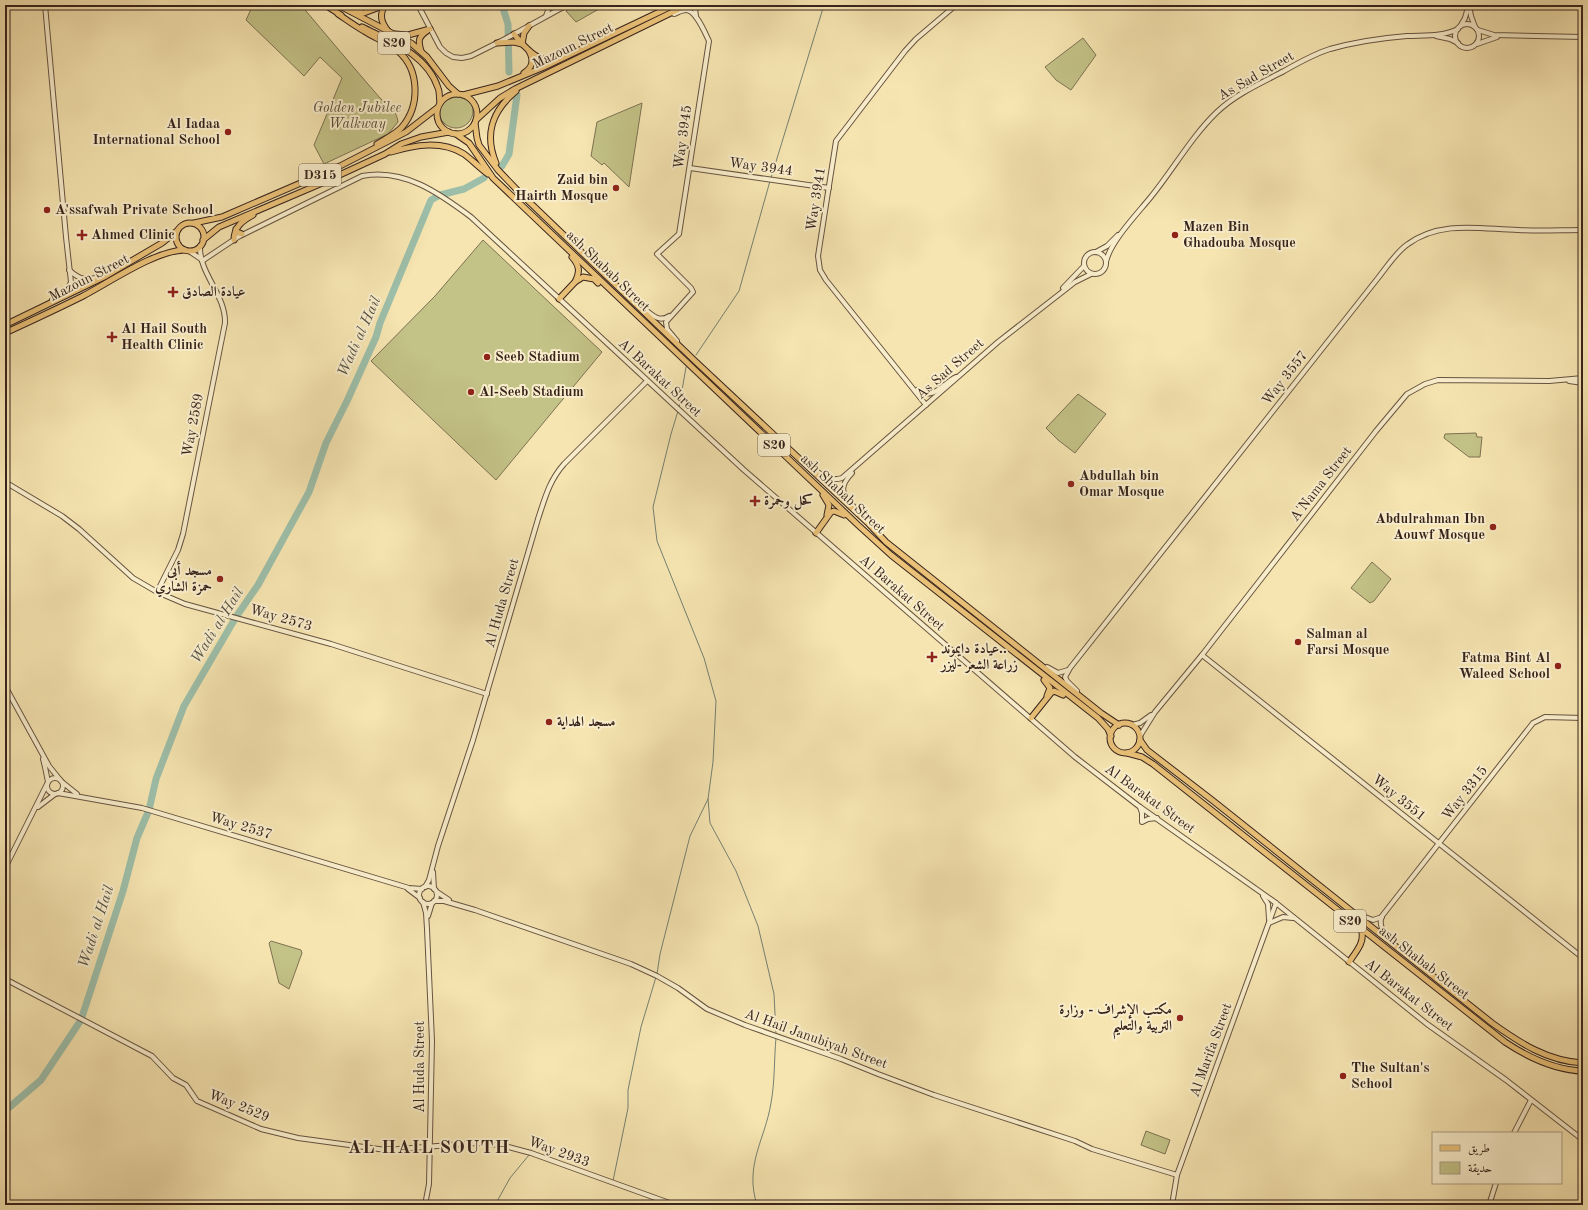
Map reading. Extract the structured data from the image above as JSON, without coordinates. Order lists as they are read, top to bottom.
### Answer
{
  "streets": {
    "main road": [
      "S20",
      "Mazoun Street",
      "D315",
      "ash Shabab Street"
    ],
    "street": [
      "As Sad Street",
      "Way 3945",
      "Way 3944",
      "Way 3941",
      "Al Barakat Street",
      "Way 3557",
      "Way 2589",
      "A'Nama Street",
      "Al Huda Street",
      "Way 2573",
      "Way 3315",
      "Way 3551",
      "Way 2537",
      "Al Hail Janubiyah Street",
      "Al Marifa Street",
      "Way 2529",
      "Way 2933"
    ]
  },
  "crossings": [
    ["S20", "Mazoun Street"],
    ["S20", "D315"],
    ["S20", "ash Shabab Street"],
    ["S20", "A'Nama Street"],
    ["Mazoun Street", "D315"],
    ["Mazoun Street", "ash Shabab Street"],
    ["Mazoun Street", "Way 2589"],
    ["As Sad Street", "Way 3941"],
    ["Way 3945", "Way 3944"],
    ["Way 3944", "Way 3941"],
    ["D315", "ash Shabab Street"],
    ["D315", "Way 2589"],
    ["ash Shabab Street", "A'Nama Street"],
    ["Al Barakat Street", "Way 2589"],
    ["Al Barakat Street", "Al Huda Street"],
    ["Al Barakat Street", "Al Marifa Street"],
    ["Way 2589", "Way 2573"],
    ["A'Nama Street", "Way 3551"],
    ["Al Huda Street", "Way 2573"],
    ["Al Huda Street", "Way 2537"],
    ["Al Huda Street", "Al Hail Janubiyah Street"],
    ["Al Huda Street", "Way 2529"],
    ["Al Huda Street", "Way 2933"],
    ["Way 3315", "Way 3551"],
    ["Way 2537", "Al Hail Janubiyah Street"],
    ["Al Hail Janubiyah Street", "Al Marifa Street"],
    ["Way 2529", "Way 2933"]
  ],
  "districts": ["AL HAIL SOUTH"],
  "water": ["Wadi al Hail"],
  "parks": ["Golden Jubilee Walkway"],
  "places": {
    "other": [
      "Al Iadaa International School",
      "Zaid bin Hairth Mosque",
      "A'ssafwah Private School",
      "Mazen Bin Ghadouba Mosque",
      "Seeb Stadium",
      "Al-Seeb Stadium",
      "Abdullah bin Omar Mosque",
      "Abdulrahman Ibn Aouwf Mosque",
      "مسجد أبي حمزة الشاري",
      "Salman al Farsi Mosque",
      "Fatma Bint Al Waleed School",
      "مسجد الهداية",
      "مكتب الإشراف - وزارة التربية والتعليم",
      "The Sultan's School"
    ],
    "health": [
      "Ahmed Clinic",
      "عيادة الصادق",
      "Al Hail South Health Clinic",
      "كحل وحمرة",
      "عيادة دايموند.. زراعة الشعر -ليزر"
    ]
  },
  "legend": ["طريق", "حديقة"]
}
